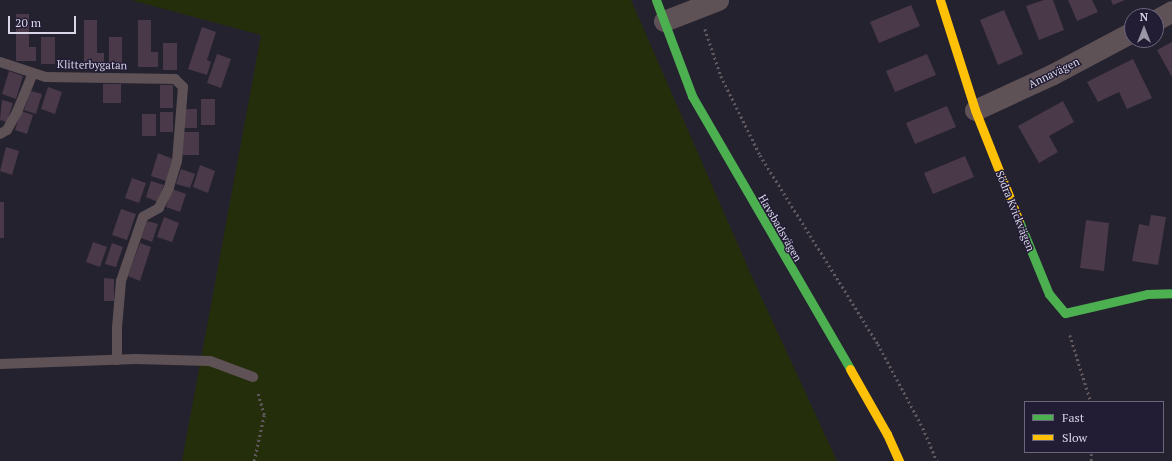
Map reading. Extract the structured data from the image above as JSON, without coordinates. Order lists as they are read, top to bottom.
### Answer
{
  "streets": {
    "street": ["Annavägen", "Södra Kvickvägen", "Havsbadsvägen"],
    "lane": ["Klitterbygatan"]
  },
  "crossings": [
    ["Annavägen", "Södra Kvickvägen"]
  ],
  "legend": ["Fast", "Slow"],
  "scale_bar": "20 m",
  "north": "top"
}
